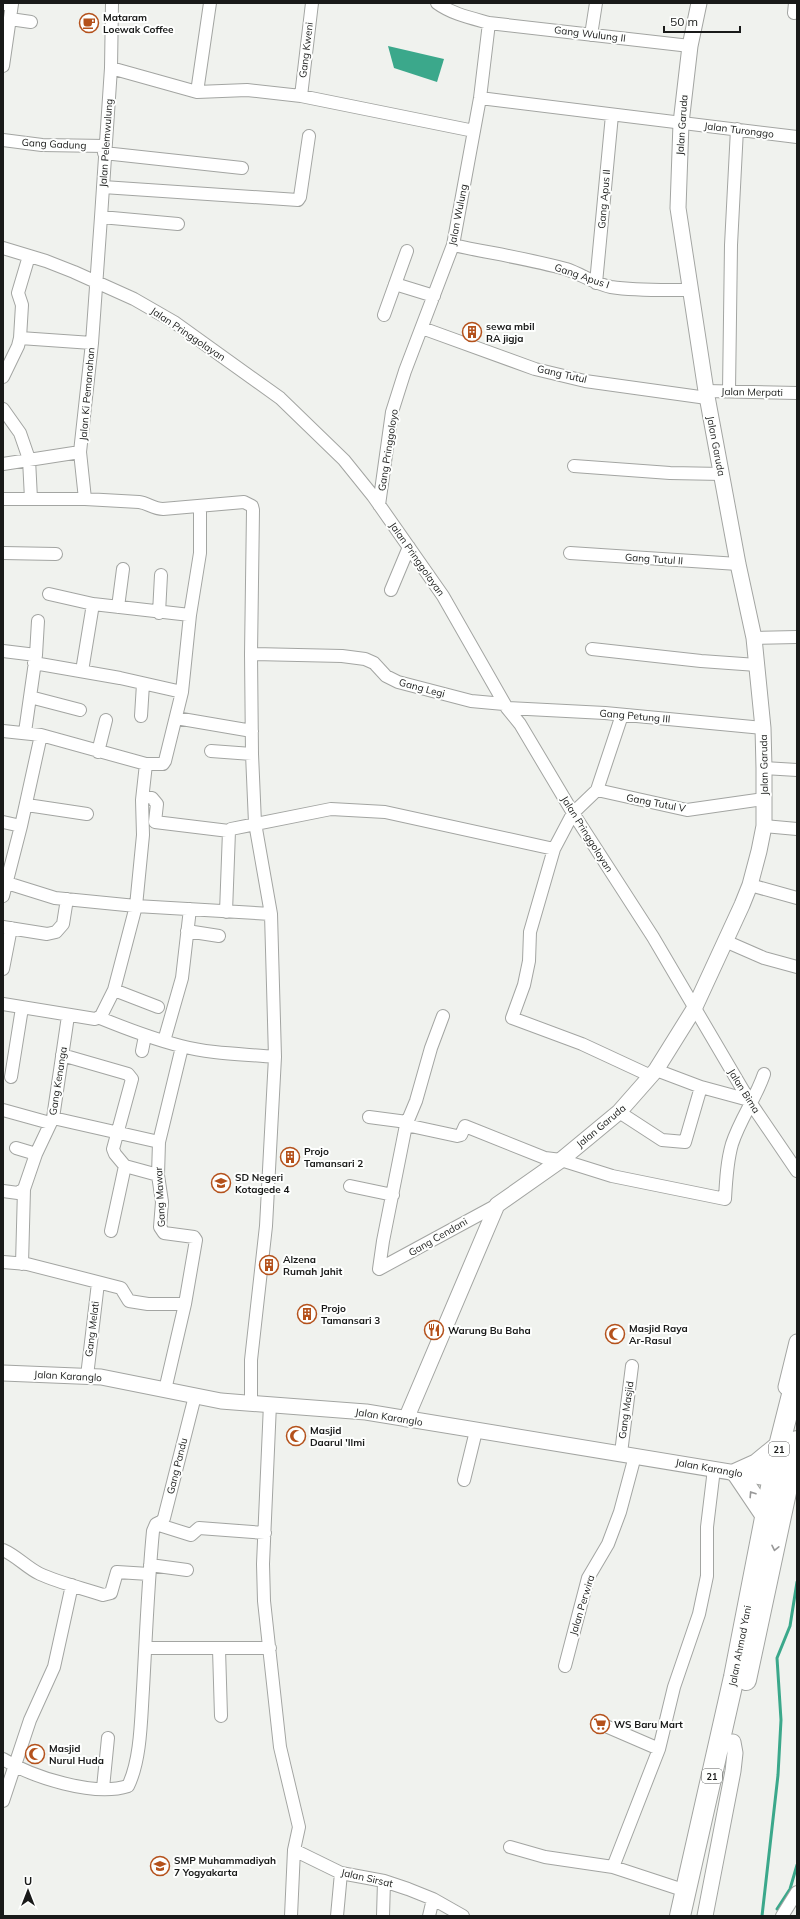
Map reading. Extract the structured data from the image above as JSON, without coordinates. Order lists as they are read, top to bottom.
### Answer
{
  "streets": {
    "highway": ["21", "Jalan Ahmad Yani"],
    "street": [
      "Gang Wulung II",
      "Gang Kweni",
      "Jalan Garuda",
      "Jalan Turonggo",
      "Jalan Pelemwulung",
      "Gang Gadung",
      "Gang Apus II",
      "Jalan Wulung",
      "Gang Apus I",
      "Jalan Pringgolayan",
      "Gang Tutul",
      "Jalan Merpati",
      "Jalan Ki Pemanahan",
      "Gang Pringgoloyo",
      "Gang Tutul II",
      "Gang Legi",
      "Gang Petung III",
      "Gang Tutul V",
      "Gang Kenanga",
      "Jalan Bima",
      "Gang Mawar",
      "Gang Cendani",
      "Gang Melati",
      "Jalan Karanglo",
      "Gang Masjid",
      "Gang Pandu",
      "Jalan Perwira",
      "Jalan Sirsat"
    ]
  },
  "crossings": [
    ["Gang Wulung II", "Jalan Garuda"],
    ["Gang Wulung II", "Jalan Wulung"],
    ["Jalan Garuda", "Jalan Turonggo"],
    ["Jalan Garuda", "Gang Apus I"],
    ["Jalan Garuda", "Jalan Pringgolayan"],
    ["Jalan Garuda", "Gang Tutul"],
    ["Jalan Garuda", "Jalan Merpati"],
    ["Jalan Garuda", "Gang Tutul II"],
    ["Jalan Garuda", "Gang Petung III"],
    ["Jalan Garuda", "Gang Tutul V"],
    ["Jalan Garuda", "Jalan Bima"],
    ["Jalan Garuda", "Gang Cendani"],
    ["Jalan Pelemwulung", "Gang Gadung"],
    ["Jalan Pelemwulung", "Jalan Pringgolayan"],
    ["Jalan Pelemwulung", "Jalan Ki Pemanahan"],
    ["Gang Apus II", "Gang Apus I"],
    ["Jalan Wulung", "Gang Apus I"],
    ["Jalan Wulung", "Gang Tutul"],
    ["Jalan Wulung", "Gang Pringgoloyo"],
    ["Jalan Pringgolayan", "Jalan Ki Pemanahan"],
    ["Jalan Pringgolayan", "Gang Pringgoloyo"],
    ["Jalan Pringgolayan", "Gang Legi"],
    ["Jalan Pringgolayan", "Gang Petung III"],
    ["Jalan Pringgolayan", "Jalan Bima"],
    ["Gang Tutul", "Jalan Merpati"],
    ["Gang Tutul", "Gang Pringgoloyo"],
    ["Gang Legi", "Gang Petung III"],
    ["Gang Mawar", "Jalan Karanglo"],
    ["Gang Melati", "Jalan Karanglo"],
    ["Jalan Karanglo", "Gang Masjid"],
    ["Jalan Karanglo", "Gang Pandu"],
    ["Jalan Karanglo", "Jalan Perwira"],
    ["Jalan Karanglo", "Jalan Ahmad Yani"]
  ],
  "places": {
    "cafe": ["Mataram Loewak Coffee"],
    "building": [
      "sewa mbil RA jigja",
      "Projo Tamansari 2",
      "Alzena Rumah Jahit",
      "Projo Tamansari 3"
    ],
    "school or university": ["SD Negeri Kotagede 4", "SMP Muhammadiyah 7 Yogyakarta"],
    "restaurant": ["Warung Bu Baha"],
    "mosque": ["Masjid Raya Ar-Rasul", "Masjid Daarul 'Ilmi", "Masjid Nurul Huda"],
    "supermarket": ["WS Baru Mart"]
  },
  "scale_bar": "50 m",
  "north": "top"
}
